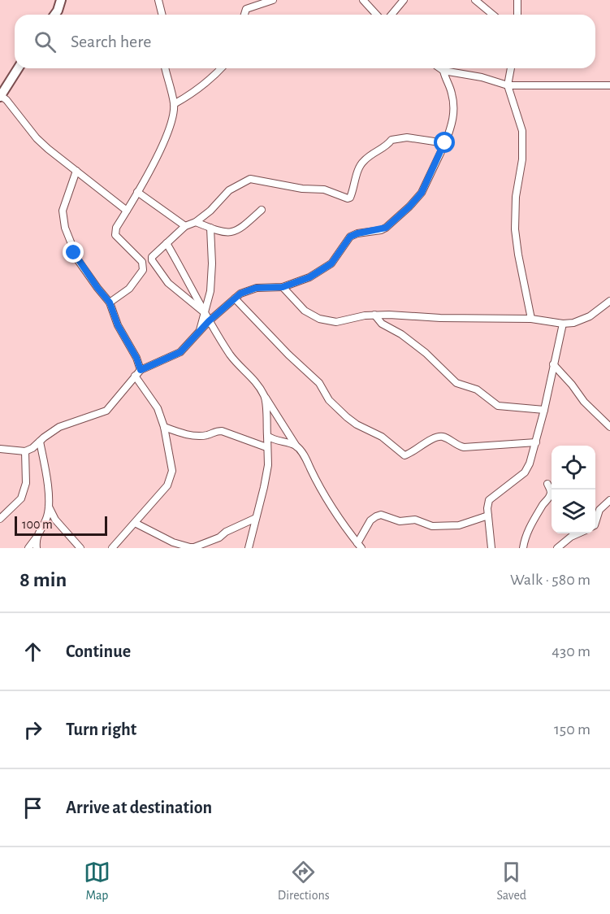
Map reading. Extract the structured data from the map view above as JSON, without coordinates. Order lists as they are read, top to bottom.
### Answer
{
  "scale_bar": "100 m",
  "page": {
    "search": "Search here",
    "scale": "100 m",
    "heading": ["8 min", "Walk · 580 m"],
    "list": [
      ["Continue", "430 m"],
      ["Turn right", "150 m"],
      "Arrive at destination"
    ],
    "nav": ["Map", "Directions", "Saved"]
  }
}
